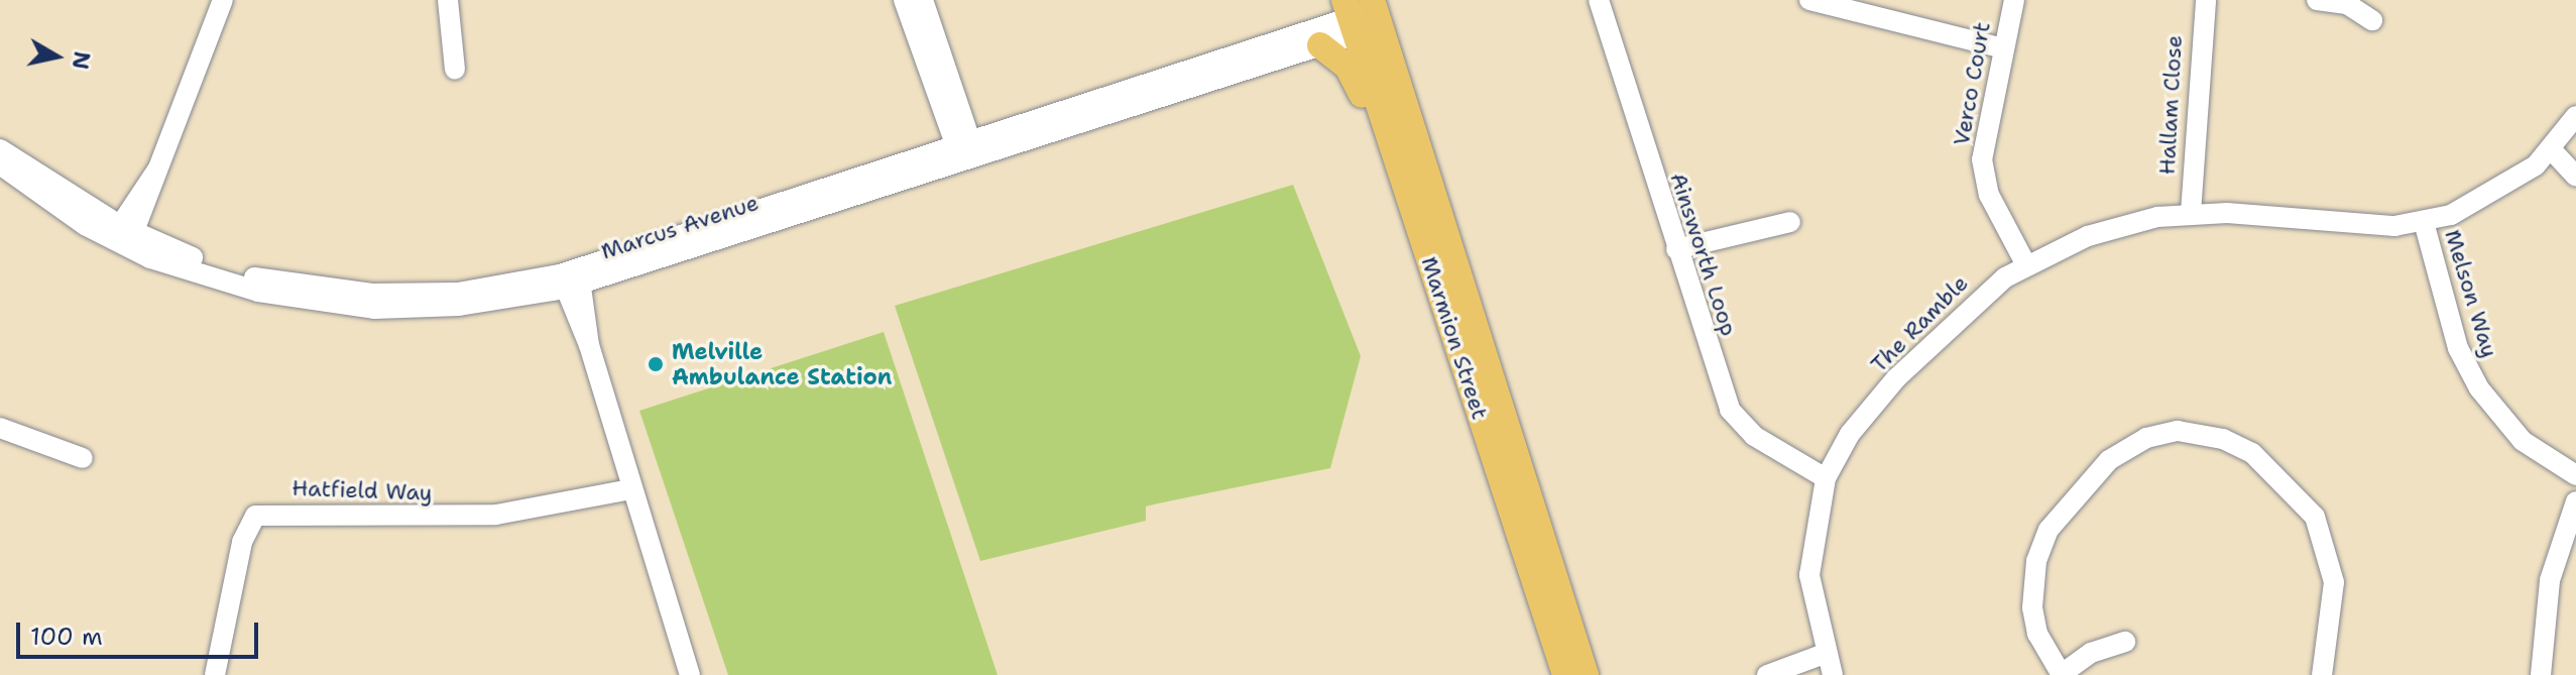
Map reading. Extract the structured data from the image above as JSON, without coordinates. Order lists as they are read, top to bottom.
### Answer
{
  "streets": {
    "main road": ["Marmion Street"],
    "street": [
      "Verco Court",
      "Hallam Close",
      "Marcus Avenue",
      "Ainsworth Loop",
      "Melson Way",
      "The Ramble",
      "Hatfield Way"
    ]
  },
  "crossings": [
    ["Verco Court", "The Ramble"],
    ["Hallam Close", "The Ramble"],
    ["Marcus Avenue", "Marmion Street"],
    ["Ainsworth Loop", "The Ramble"],
    ["Melson Way", "The Ramble"]
  ],
  "places": ["Melville Ambulance Station"],
  "scale_bar": "100 m",
  "north": "right"
}
